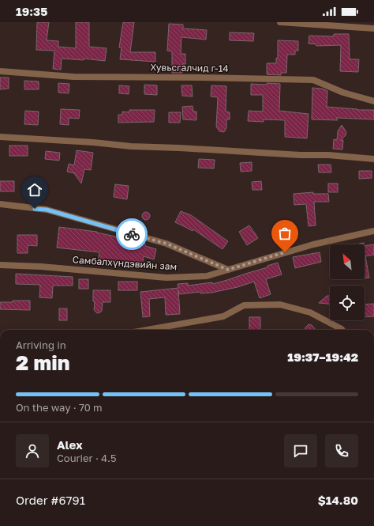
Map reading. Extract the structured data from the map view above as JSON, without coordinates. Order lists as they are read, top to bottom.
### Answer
{
  "streets": {
    "street": ["Хувьсгалчид г-14", "Самбалхүндэвийн зам"]
  },
  "north": "top left",
  "page": {
    "status": "19:35",
    "heading": ["2 min", "Arriving in", "19:37–19:42"],
    "panel": [
      "Alex",
      "Courier · 4.5",
      "Order #6791",
      "$14.80"
    ],
    "bar": "On the way · 70 m"
  }
}
